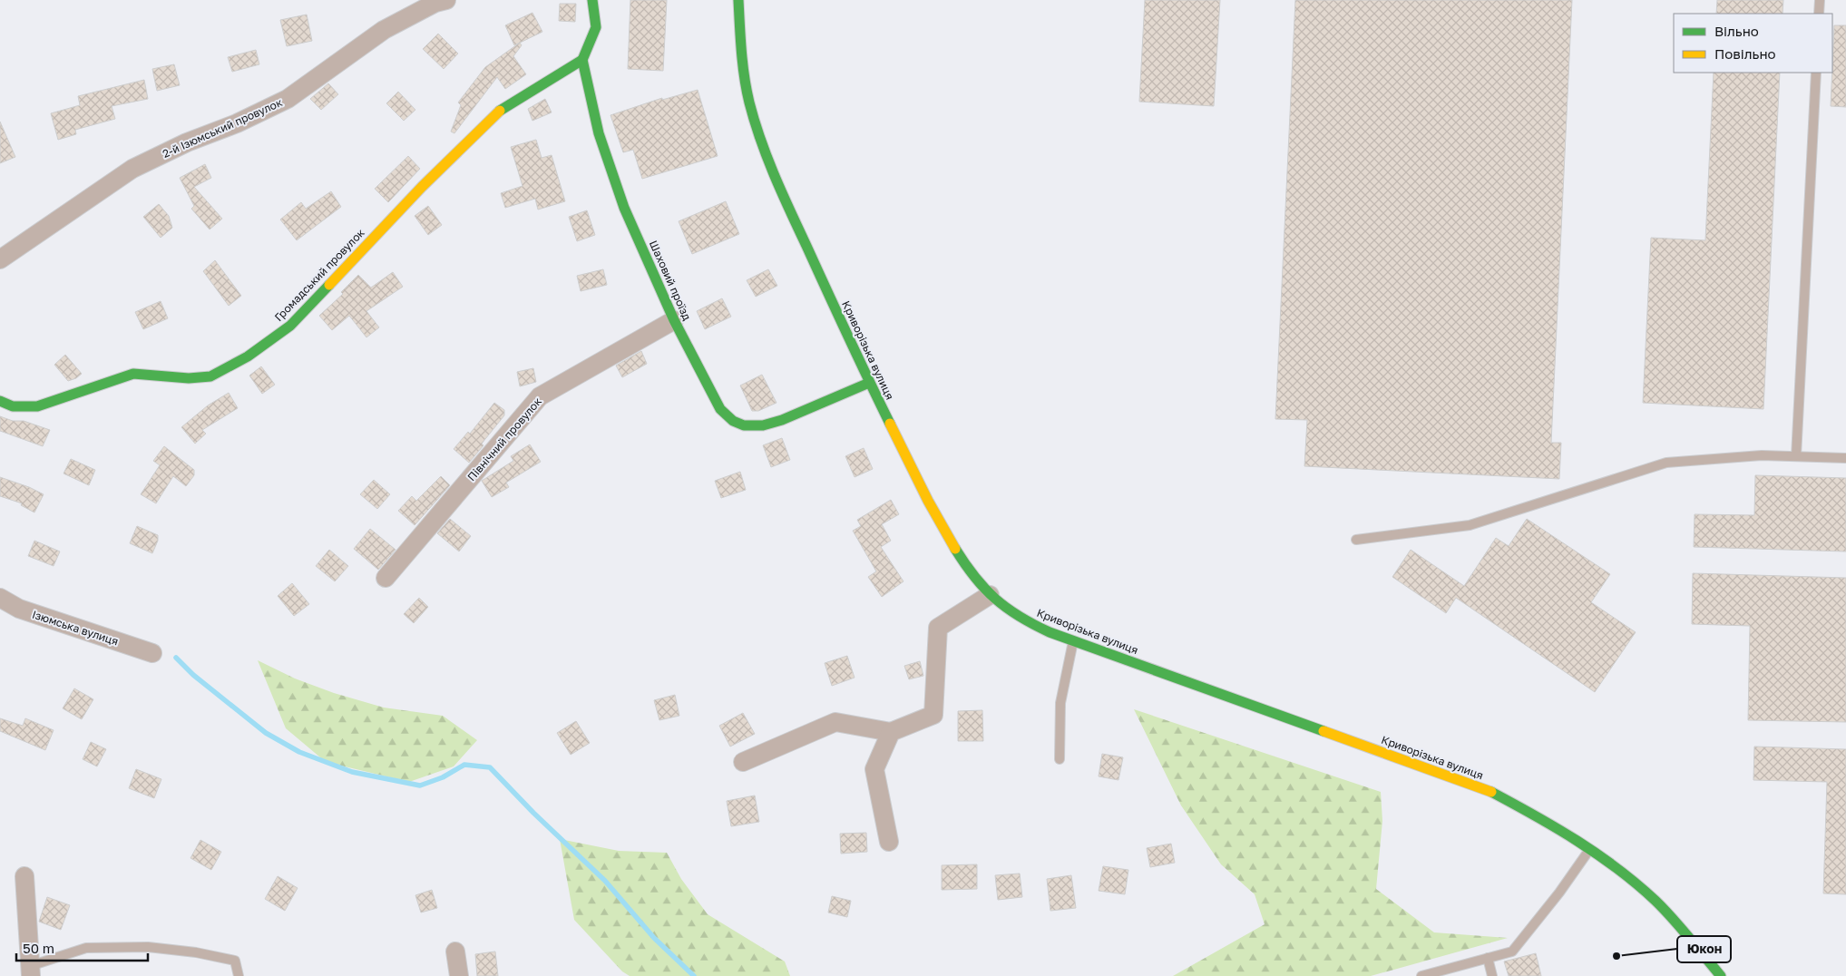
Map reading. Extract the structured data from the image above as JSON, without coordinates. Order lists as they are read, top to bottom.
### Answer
{
  "streets": {
    "main road": ["Громадський провулок", "Шаховий проїзд", "Криворізька вулиця"],
    "street": ["2-й Ізюмський провулок", "Північний провулок", "Ізюмська вулиця"]
  },
  "crossings": [
    ["Громадський провулок", "Шаховий проїзд"],
    ["Шаховий проїзд", "Криворізька вулиця"],
    ["Шаховий проїзд", "Північний провулок"]
  ],
  "places": ["Юкон"],
  "legend": ["Вільно", "Повільно"],
  "scale_bar": "50 m"
}
